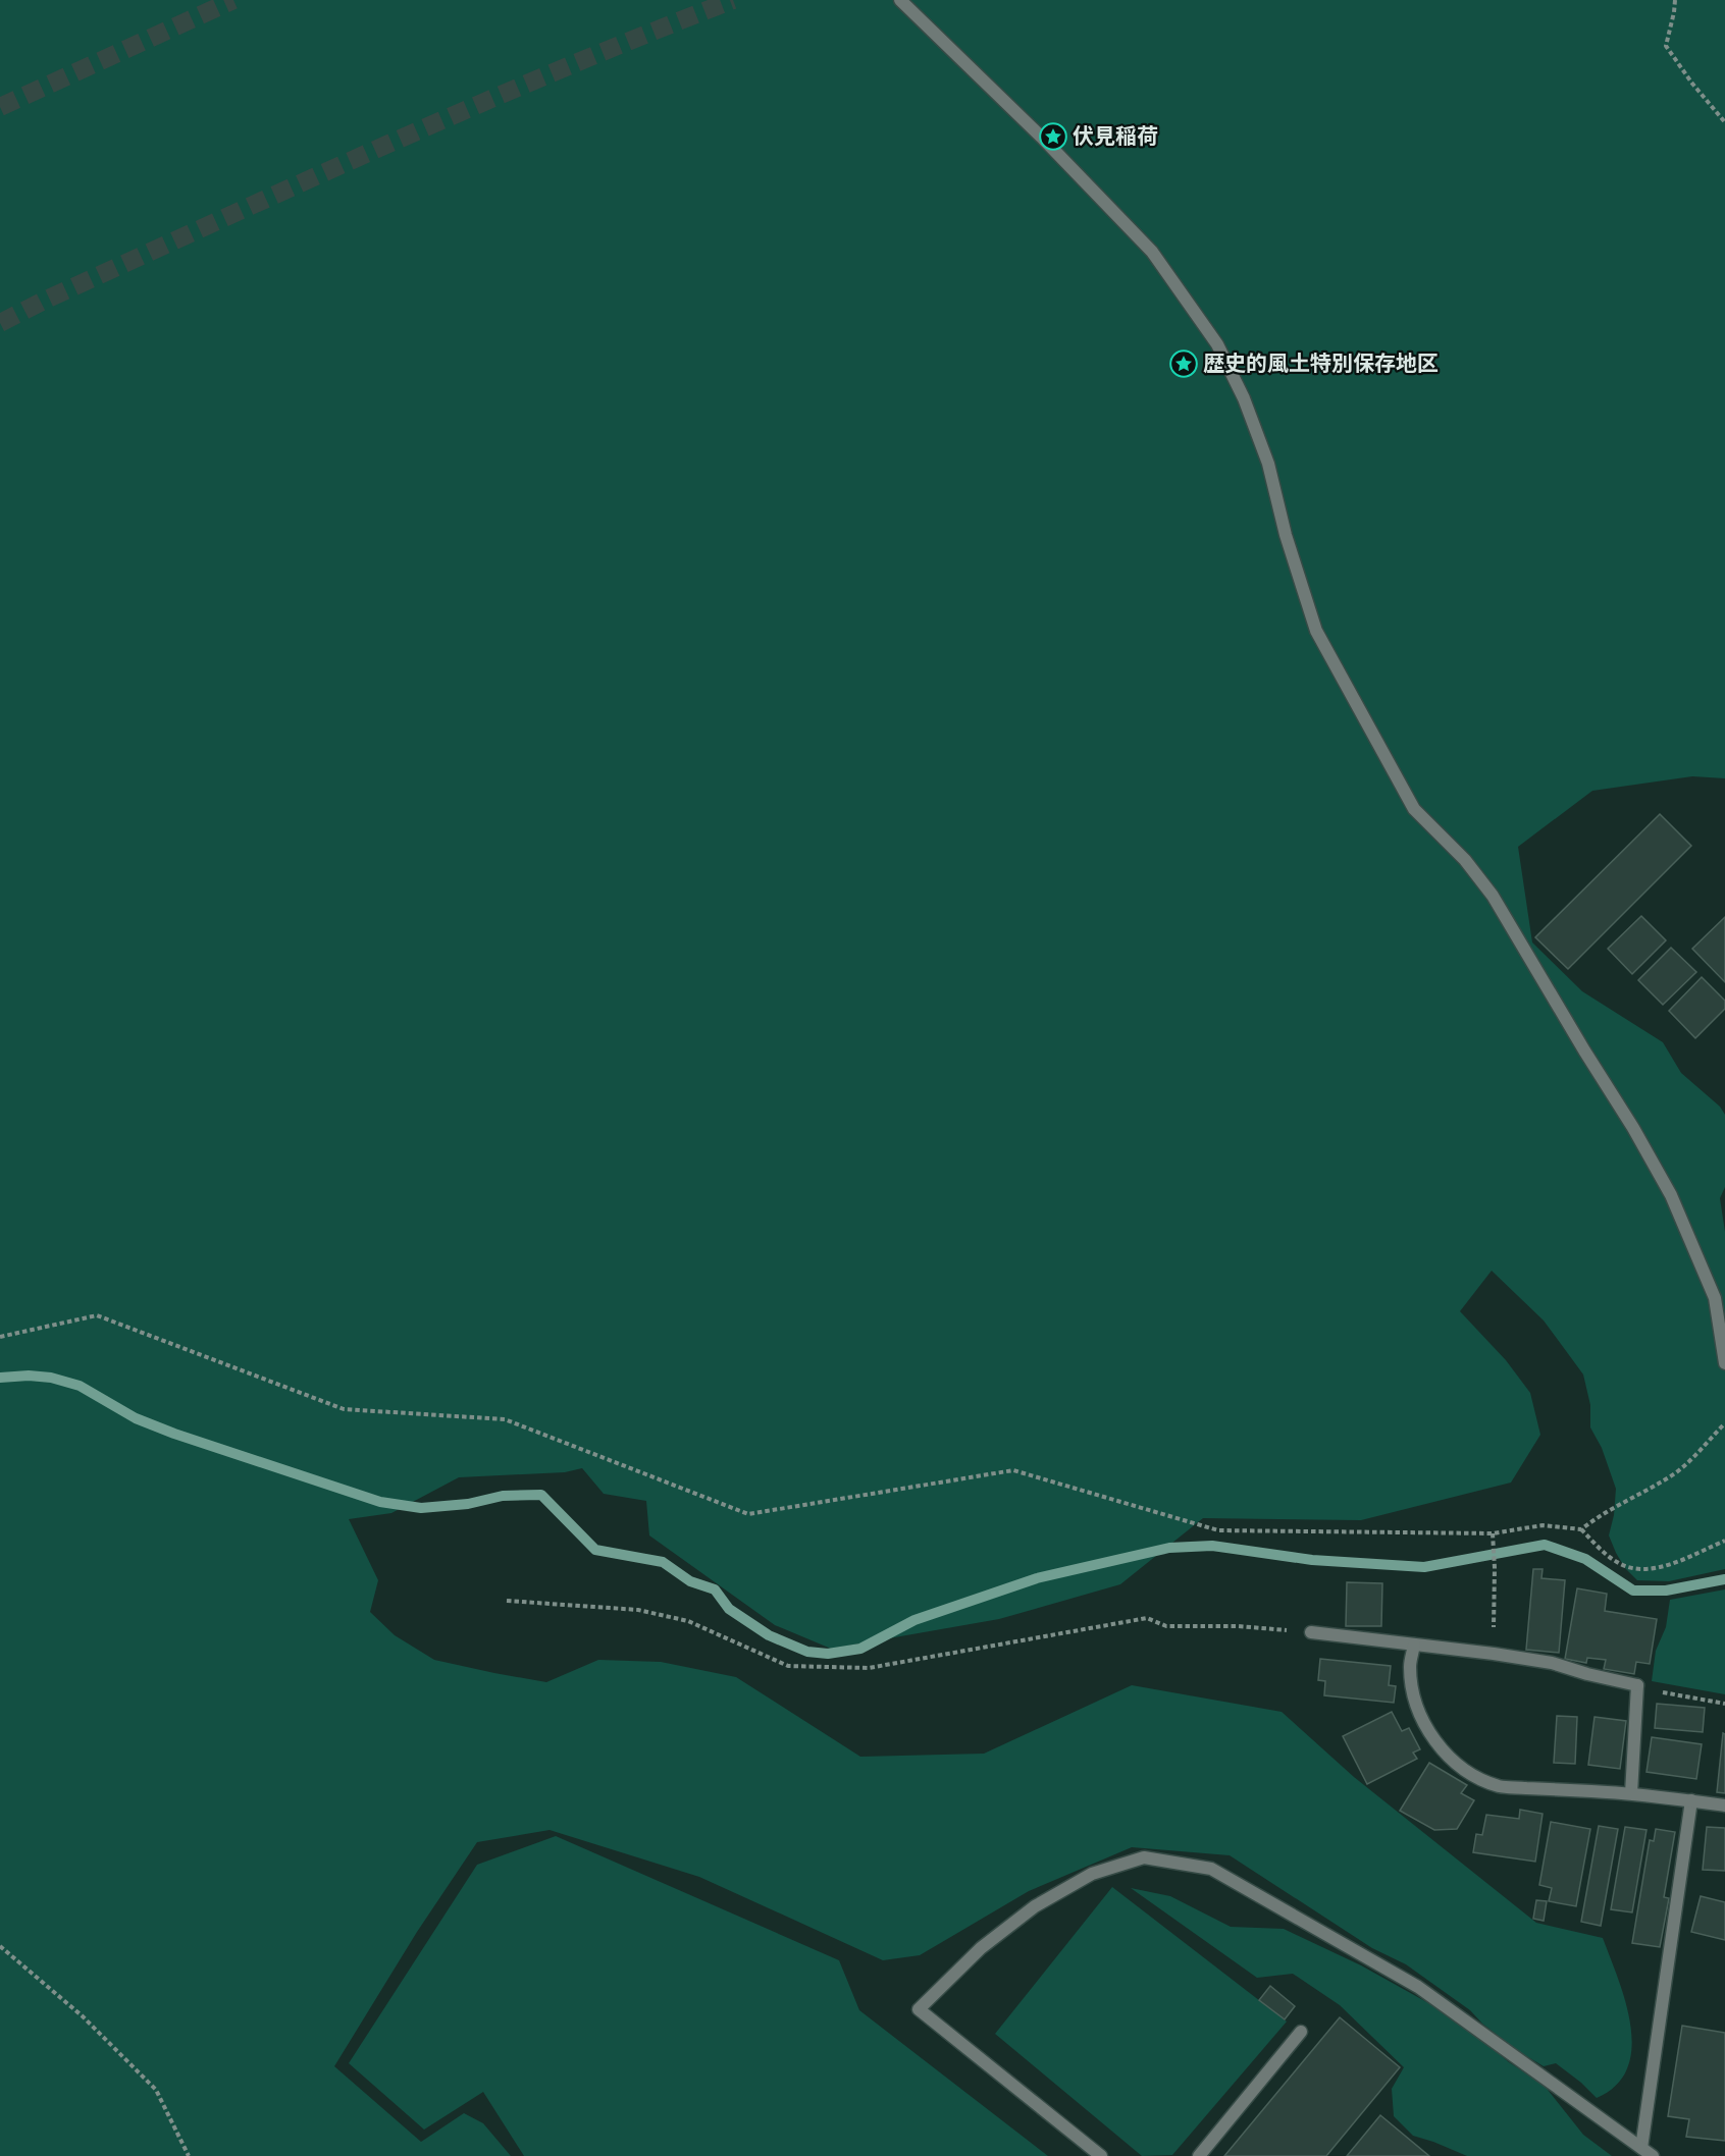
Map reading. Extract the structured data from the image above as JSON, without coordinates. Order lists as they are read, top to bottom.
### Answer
{
  "places": {
    "place": ["伏見稲荷", "歴史的風土特別保存地区"]
  }
}
